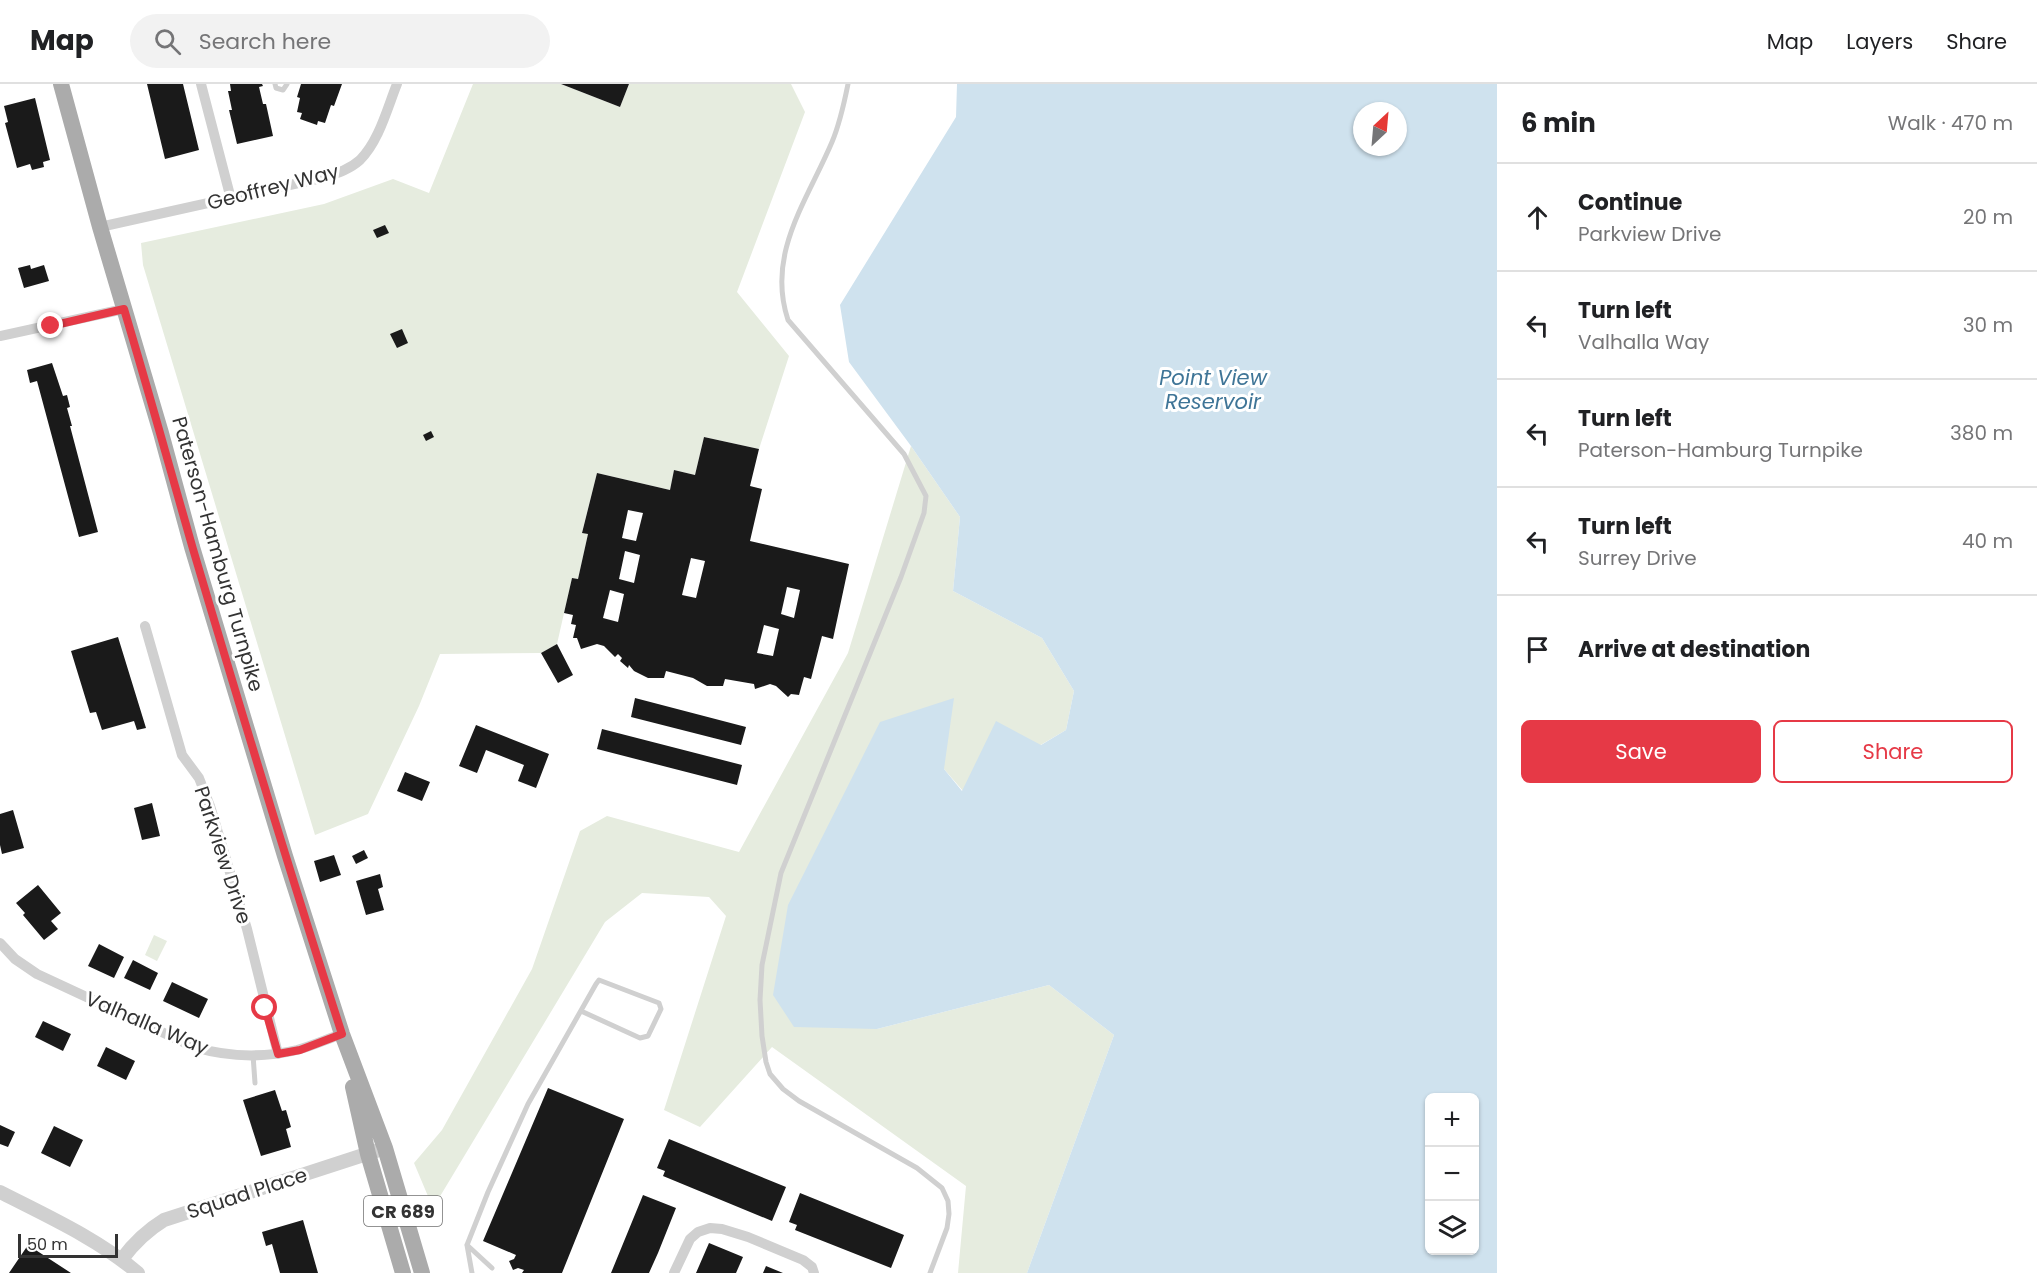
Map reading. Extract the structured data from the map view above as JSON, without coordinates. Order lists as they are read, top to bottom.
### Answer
{
  "streets": {
    "main road": ["Paterson-Hamburg Turnpike", "CR 689"],
    "street": [
      "Geoffrey Way",
      "Parkview Drive",
      "Valhalla Way",
      "Squad Place"
    ]
  },
  "crossings": [
    ["Geoffrey Way", "Paterson-Hamburg Turnpike"],
    ["Paterson-Hamburg Turnpike", "Valhalla Way"],
    ["Paterson-Hamburg Turnpike", "Squad Place"],
    ["Parkview Drive", "Valhalla Way"]
  ],
  "water": ["Point View Reservoir"],
  "scale_bar": "50 m",
  "north": "top right",
  "page": {
    "header": "Map",
    "search": "Search here",
    "nav": ["Map", "Layers", "Share"],
    "heading": ["6 min", "Walk · 470 m"],
    "list": [
      ["Continue", "Parkview Drive", "20 m"],
      ["Turn left", "Valhalla Way", "30 m"],
      ["Turn left", "Paterson-Hamburg Turnpike", "380 m"],
      ["Turn left", "Surrey Drive", "40 m"],
      "Arrive at destination"
    ],
    "buttons": ["Save", "Share"],
    "map_buttons": ["+", "−"],
    "scale": "50 m"
  }
}
